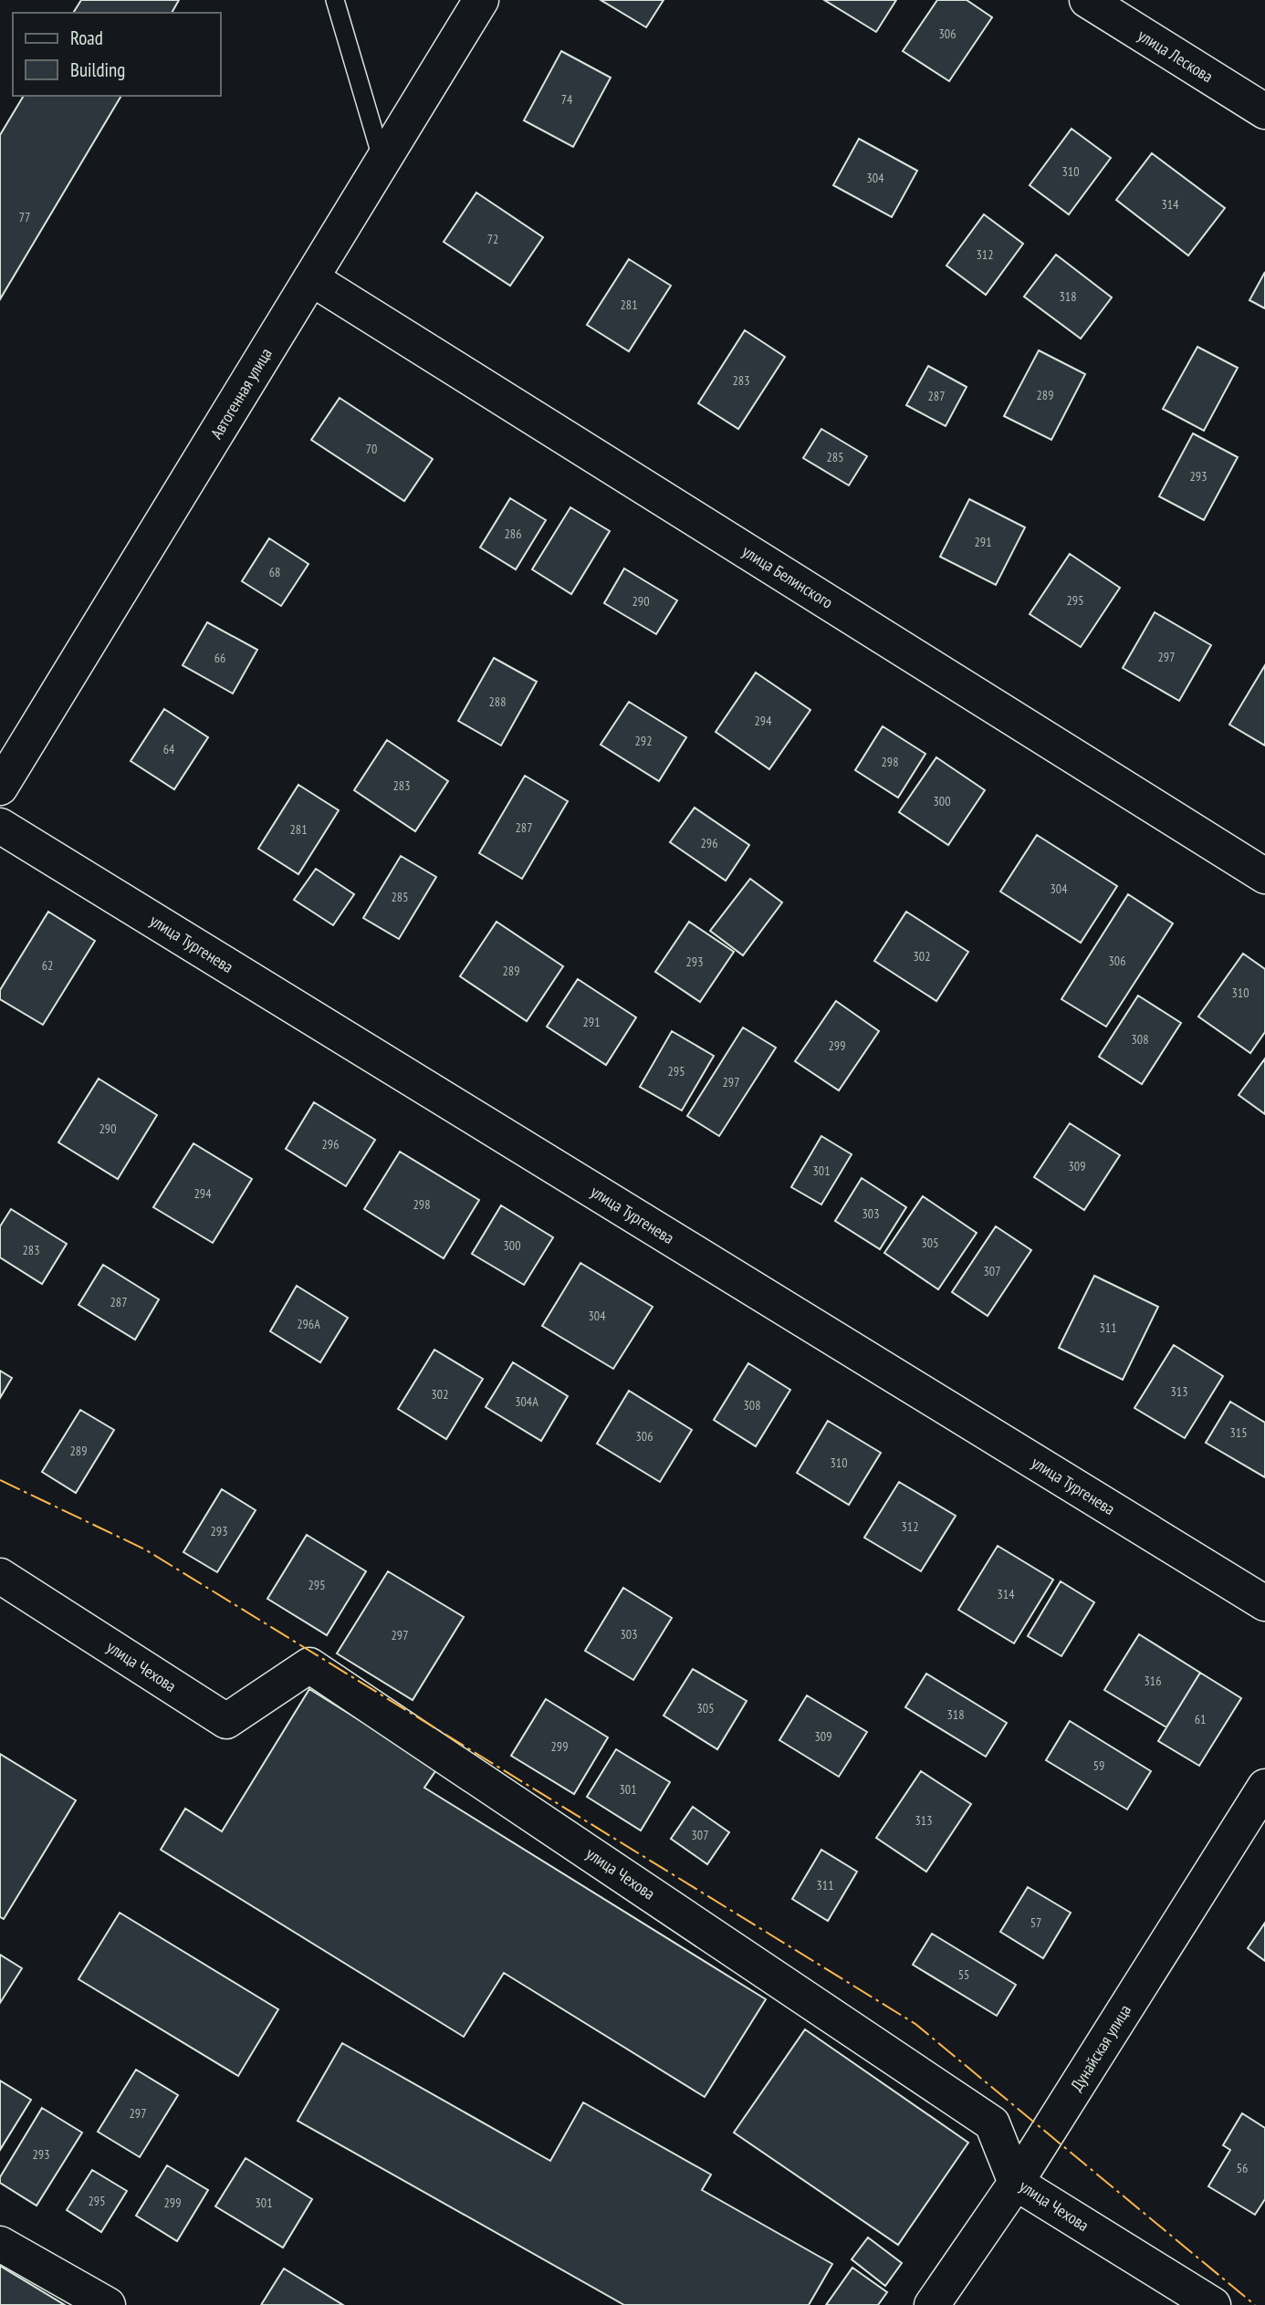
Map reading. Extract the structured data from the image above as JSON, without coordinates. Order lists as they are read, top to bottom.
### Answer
{
  "streets": {
    "street": [
      "улица Лескова",
      "Автогенная улица",
      "улица Белинского",
      "улица Тургенева",
      "улица Чехова",
      "Дунайская улица"
    ]
  },
  "crossings": [
    ["Автогенная улица", "улица Белинского"],
    ["улица Чехова", "Дунайская улица"]
  ],
  "house_numbers": [
    "306",
    "74",
    "310",
    "304",
    "314",
    "77",
    "72",
    "312",
    "318",
    "281",
    "283",
    "289",
    "287",
    "70",
    "285",
    "293",
    "286",
    "291",
    "68",
    "295",
    "290",
    "297",
    "66",
    "288",
    "294",
    "292",
    "64",
    "298",
    "283",
    "300",
    "287",
    "281",
    "296",
    "304",
    "285",
    "302",
    "306",
    "293",
    "62",
    "289",
    "310",
    "291",
    "308",
    "299",
    "295",
    "297",
    "290",
    "296",
    "309",
    "301",
    "294",
    "298",
    "303",
    "305",
    "300",
    "283",
    "307",
    "287",
    "304",
    "296А",
    "311",
    "313",
    "302",
    "304А",
    "308",
    "315",
    "306",
    "289",
    "310",
    "312",
    "293",
    "295",
    "314",
    "303",
    "297",
    "316",
    "305",
    "318",
    "61",
    "309",
    "299",
    "59",
    "301",
    "313",
    "307",
    "311",
    "57",
    "55",
    "297",
    "293",
    "56",
    "295",
    "299",
    "301"
  ],
  "legend": ["Road", "Building"]
}
